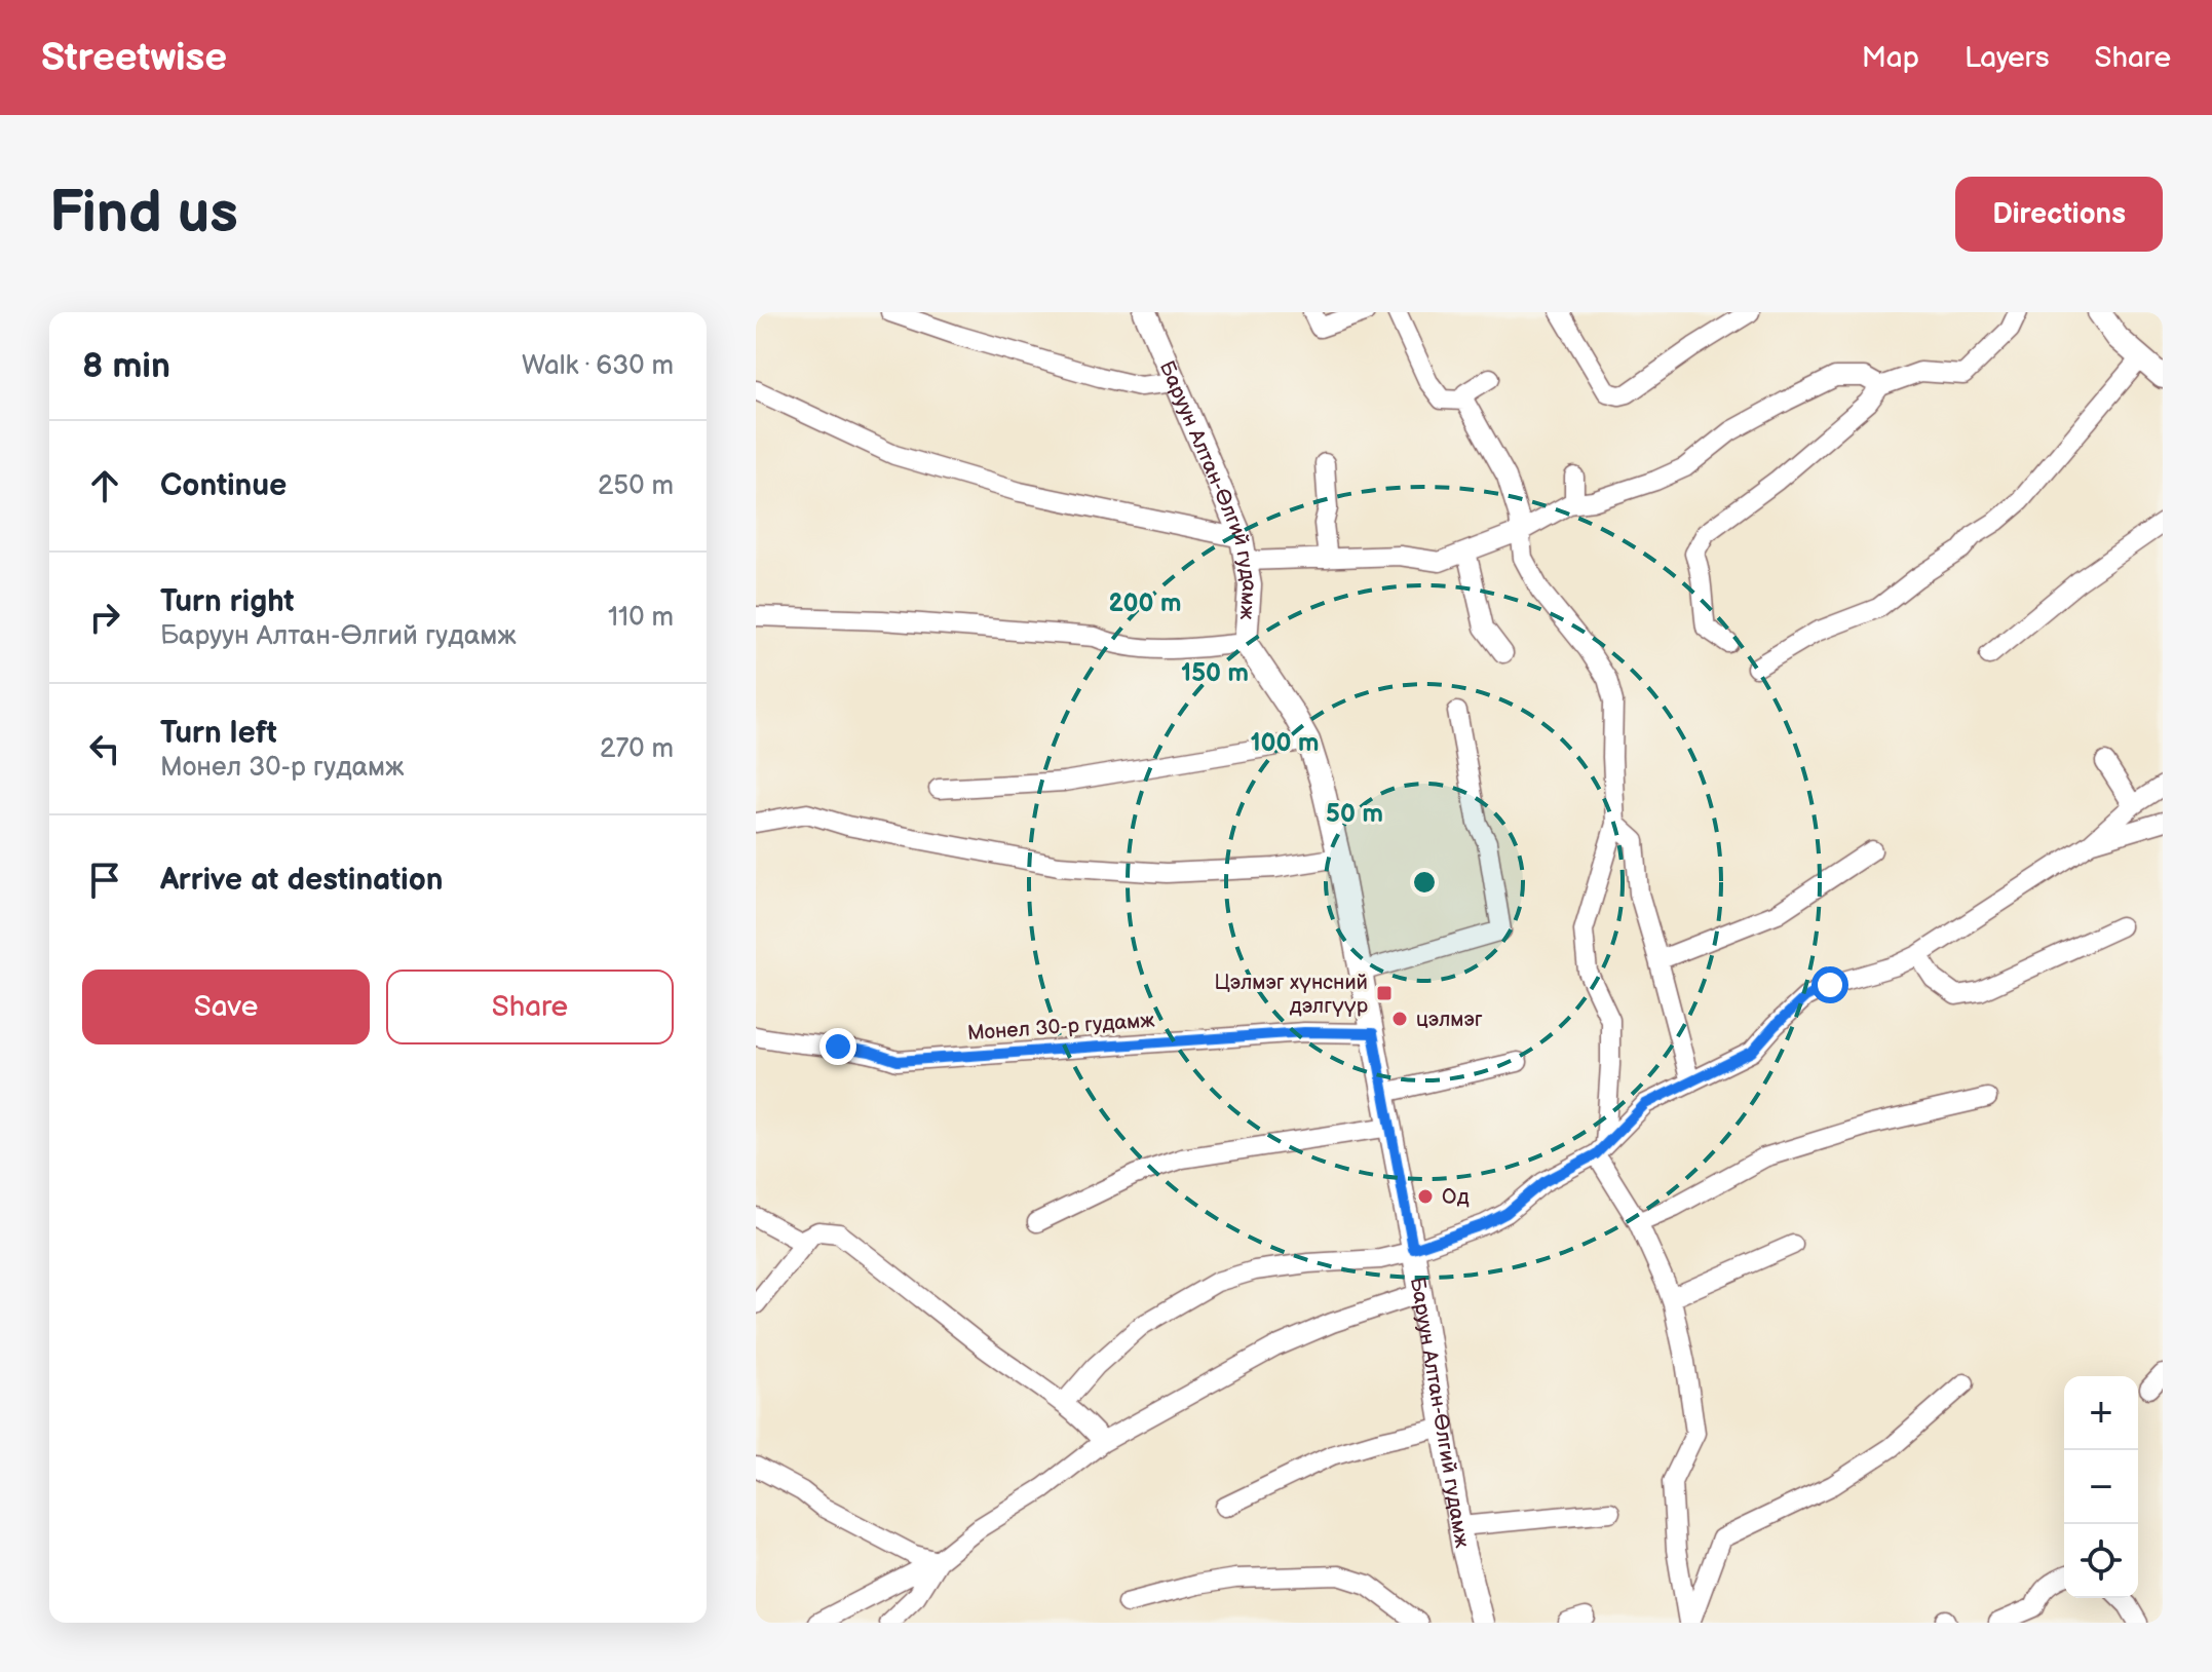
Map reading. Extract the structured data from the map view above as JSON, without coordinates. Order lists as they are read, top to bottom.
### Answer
{
  "streets": {
    "main road": ["Баруун Алтан-Өлгий гудамж"],
    "street": ["Монел 30-р гудамж"]
  },
  "crossings": [
    ["Баруун Алтан-Өлгий гудамж", "Монел 30-р гудамж"]
  ],
  "places": {
    "transit": ["Цэлмэг хүнсний дэлгүүр"],
    "other": ["цэлмэг", "Од"]
  },
  "page": {
    "header": "Streetwise",
    "nav": ["Map", "Layers", "Share"],
    "buttons": [
      "Directions",
      ["Save", "Share"]
    ],
    "title": "Find us",
    "heading": ["8 min", "Walk · 630 m"],
    "list": [
      ["Continue", "250 m"],
      ["Turn right", "Баруун Алтан-Өлгий гудамж", "110 m"],
      ["Turn left", "Монел 30-р гудамж", "270 m"],
      "Arrive at destination"
    ],
    "map_buttons": ["+", "−"]
  },
  "rings": [
    "200 m",
    "150 m",
    "100 m",
    "50 m"
  ]
}
